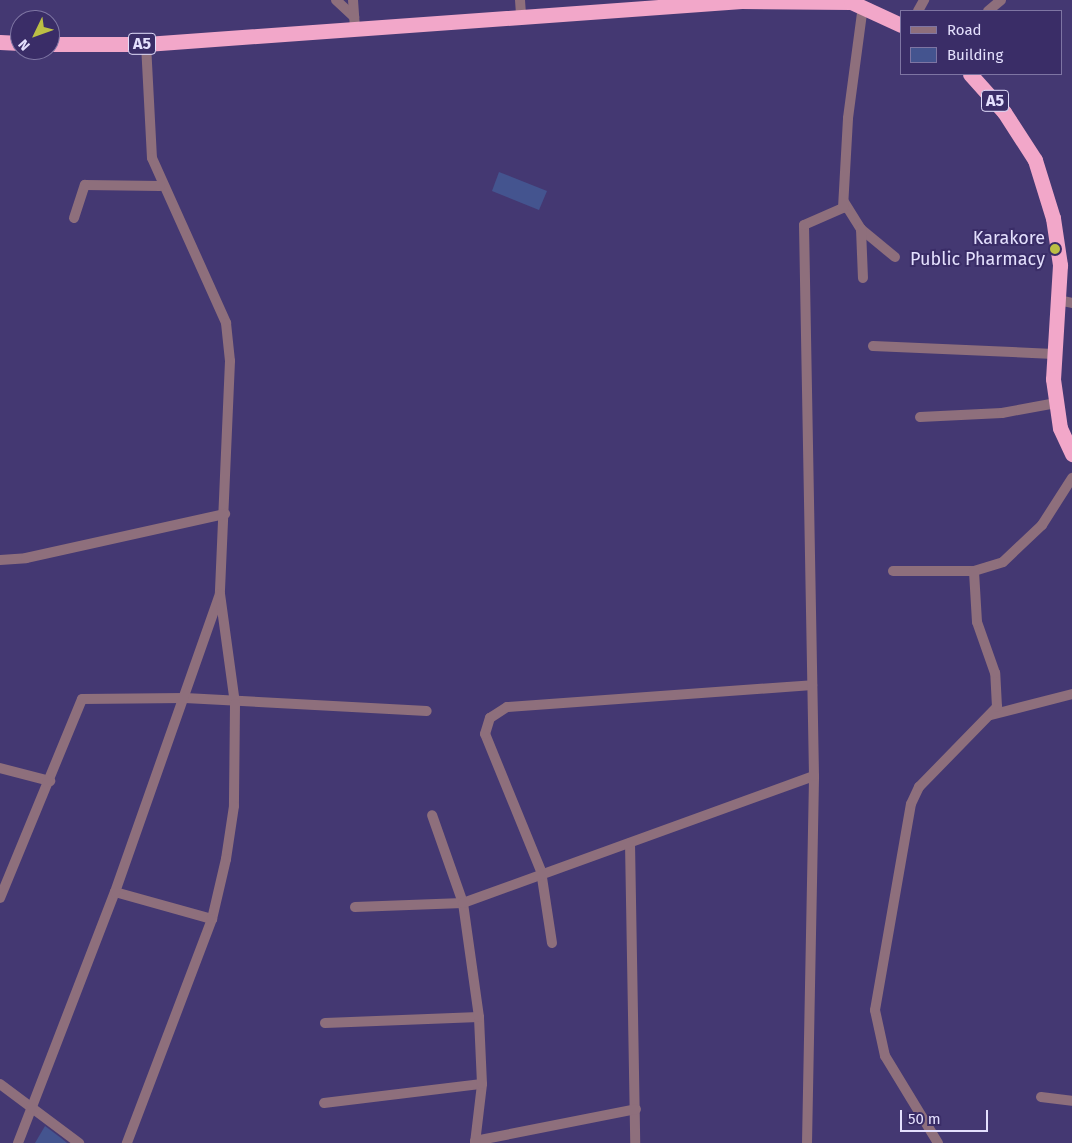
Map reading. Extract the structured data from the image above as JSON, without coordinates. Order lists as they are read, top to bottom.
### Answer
{
  "streets": {
    "highway": ["A5"]
  },
  "places": ["Karakore Public Pharmacy"],
  "legend": ["Road", "Building"],
  "scale_bar": "50 m",
  "north": "bottom left"
}
